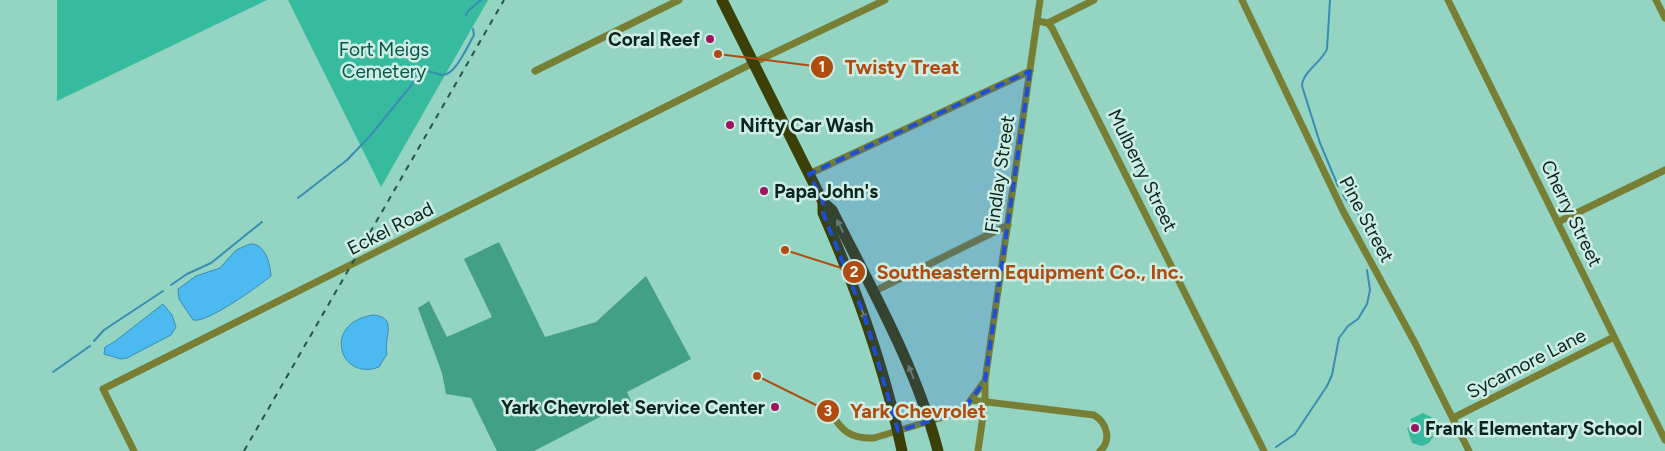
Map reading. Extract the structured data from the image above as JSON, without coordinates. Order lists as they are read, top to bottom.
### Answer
{
  "streets": {
    "street": [
      "Mulberry Street",
      "Findlay Street",
      "Cherry Street",
      "Pine Street",
      "Eckel Road",
      "Sycamore Lane"
    ]
  },
  "crossings": [
    ["Cherry Street", "Sycamore Lane"],
    ["Pine Street", "Sycamore Lane"]
  ],
  "parks": ["Fort Meigs Cemetery"],
  "places": [
    "Coral Reef",
    "Twisty Treat",
    "Nifty Car Wash",
    "Papa John's",
    "Southeastern Equipment Co., Inc.",
    "Yark Chevrolet",
    "Yark Chevrolet Service Center",
    "Frank Elementary School"
  ]
}
